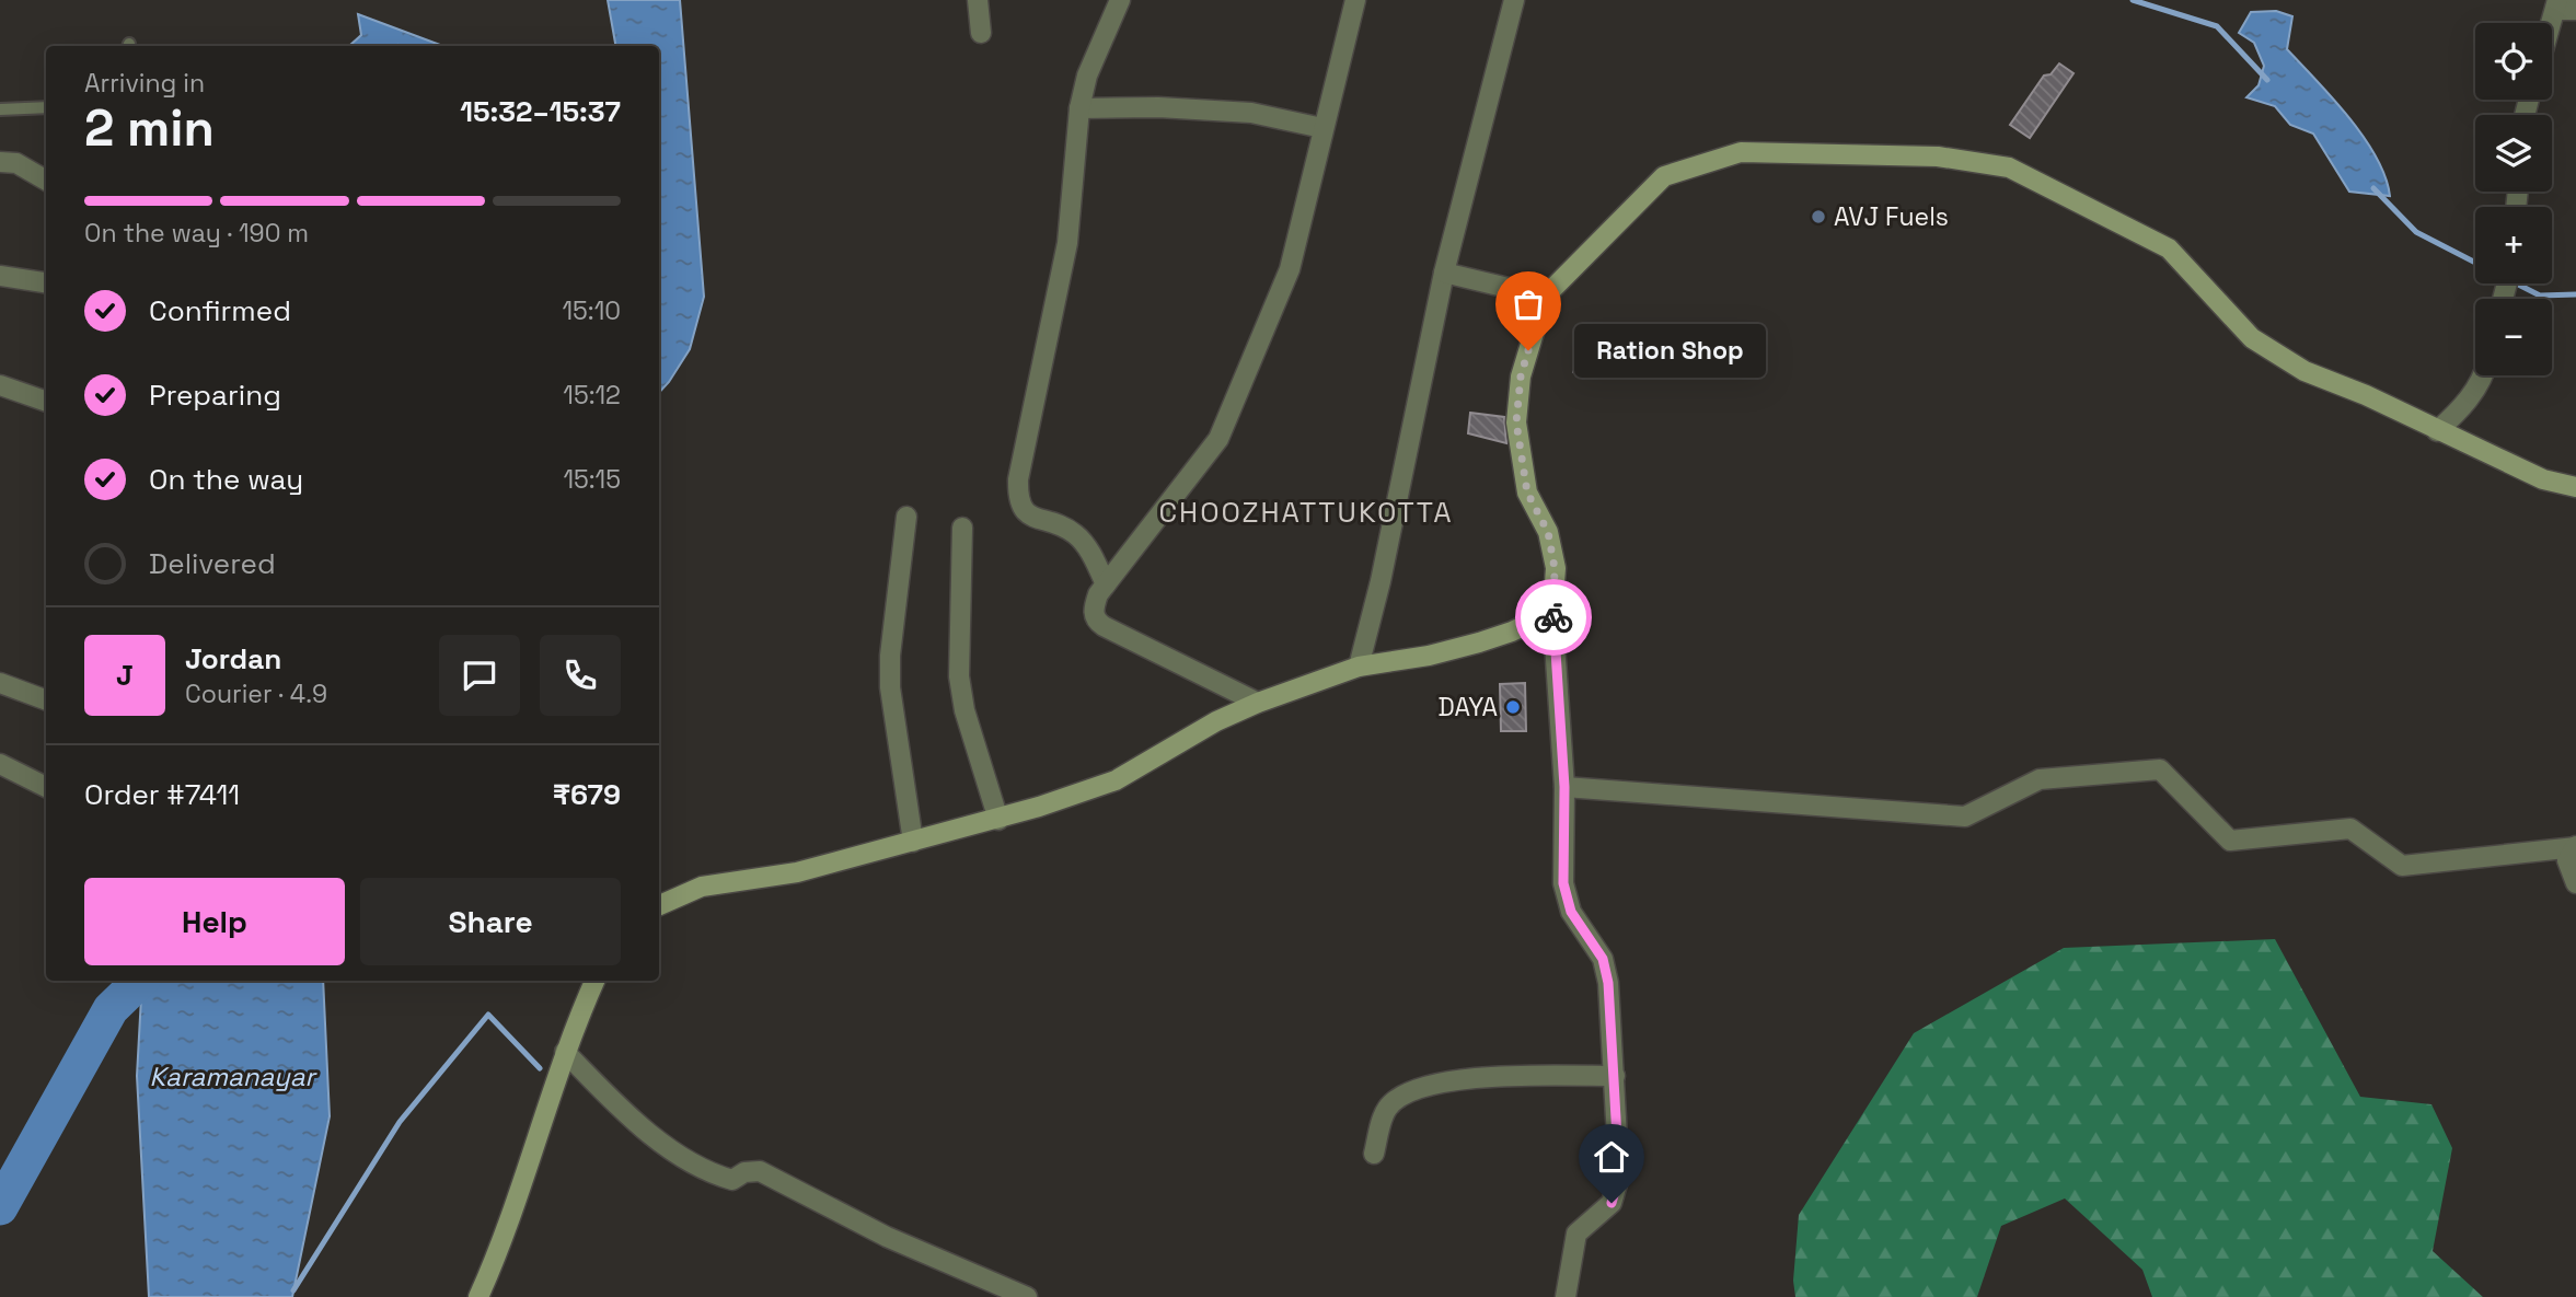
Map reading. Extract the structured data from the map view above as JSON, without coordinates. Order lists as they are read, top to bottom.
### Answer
{
  "districts": ["CHOOZHATTUKOTTA"],
  "water": ["Karamanayar"],
  "places": ["AVJ Fuels", "Ration Shop", "DAYA"],
  "page": {
    "map_buttons": ["+", "−"],
    "heading": ["2 min", "Arriving in", "15:32–15:37"],
    "panel": [
      "Jordan",
      "Courier · 4.9",
      "Order #7411",
      "₹679"
    ],
    "bar": "On the way · 190 m",
    "list": [
      ["Confirmed", "15:10"],
      ["Preparing", "15:12"],
      ["On the way", "15:15"],
      "Delivered"
    ],
    "bubble": "Ration Shop",
    "round": "J",
    "buttons": ["Help", "Share"]
  }
}
